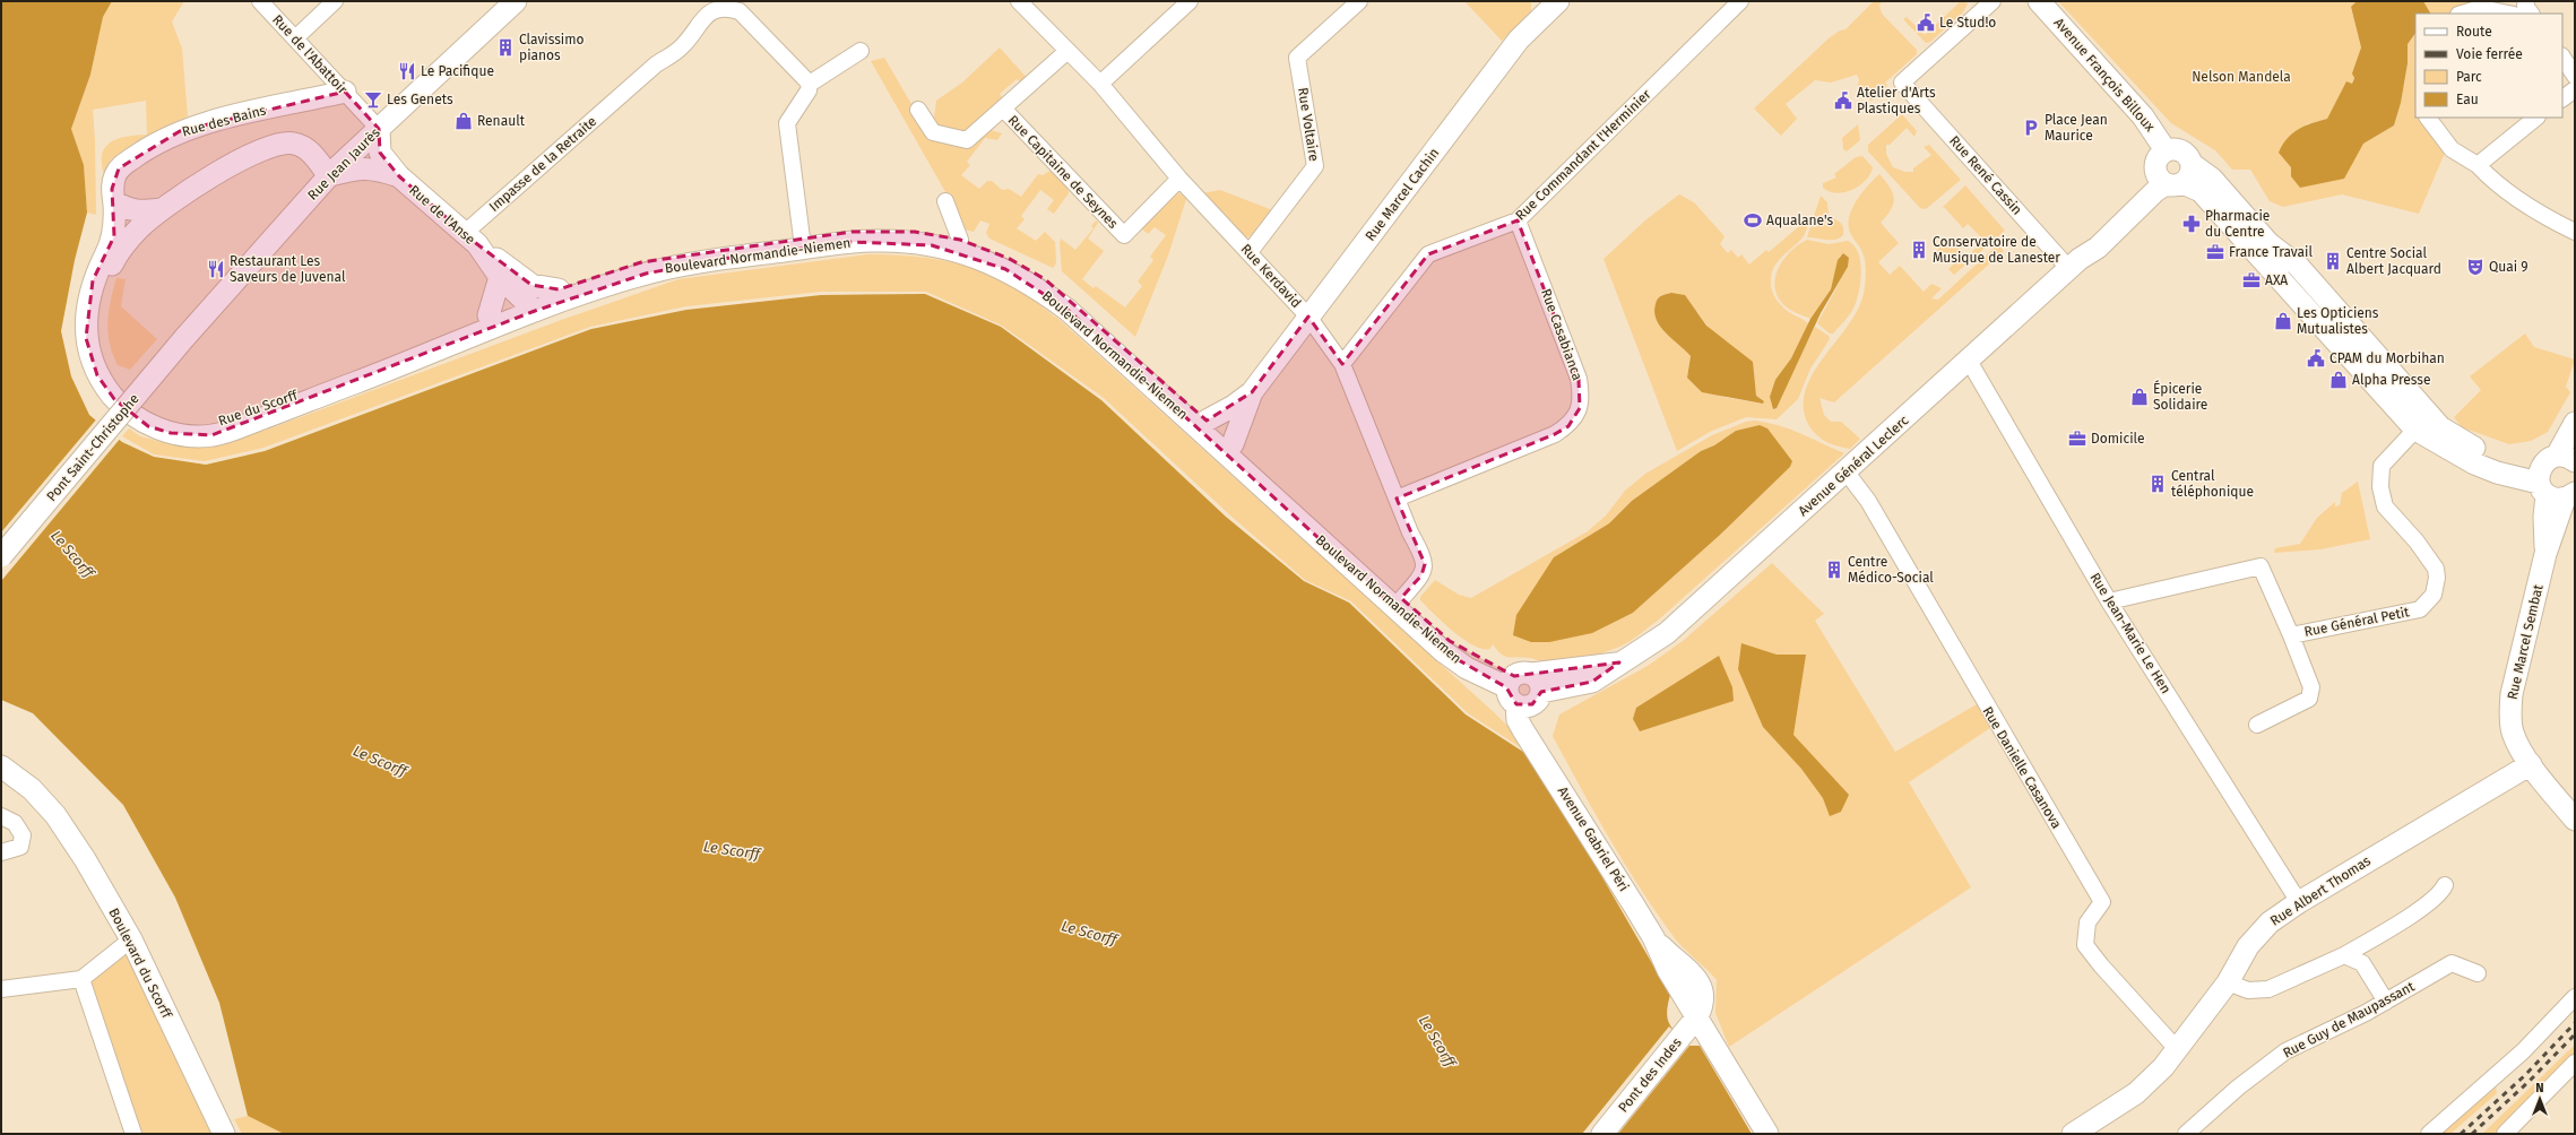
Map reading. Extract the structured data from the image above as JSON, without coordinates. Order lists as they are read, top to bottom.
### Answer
{
  "streets": {
    "street": [
      "Rue de l'Abattoir",
      "Avenue François Billoux",
      "Rue des Bains",
      "Rue Voltaire",
      "Rue Commandant l'Herminier",
      "Rue Jean Jaurès",
      "Impasse de la Retraite",
      "Rue Capitaine de Seynes",
      "Rue René Cassin",
      "Rue Marcel Cachin",
      "Rue de l'Anse",
      "Boulevard Normandie-Niemen",
      "Rue Kerdavid",
      "Rue Casabianca",
      "Rue du Scorff",
      "Pont Saint-Christophe",
      "Avenue Général Leclerc",
      "Rue Général Petit",
      "Rue Jean-Marie Le Hen",
      "Rue Marcel Sembat",
      "Rue Danielle Casanova",
      "Avenue Gabriel Péri",
      "Rue Albert Thomas",
      "Boulevard du Scorff",
      "Rue Guy de Maupassant",
      "Pont des Indes"
    ]
  },
  "crossings": [
    ["Rue de l'Abattoir", "Rue des Bains"],
    ["Rue de l'Abattoir", "Rue Jean Jaurès"],
    ["Rue de l'Abattoir", "Rue de l'Anse"],
    ["Avenue François Billoux", "Avenue Général Leclerc"],
    ["Rue des Bains", "Rue du Scorff"],
    ["Rue Voltaire", "Rue Kerdavid"],
    ["Rue Commandant l'Herminier", "Rue Kerdavid"],
    ["Rue Commandant l'Herminier", "Rue Casabianca"],
    ["Rue Jean Jaurès", "Rue de l'Anse"],
    ["Rue Jean Jaurès", "Rue du Scorff"],
    ["Rue Jean Jaurès", "Pont Saint-Christophe"],
    ["Impasse de la Retraite", "Rue de l'Anse"],
    ["Rue Capitaine de Seynes", "Rue Kerdavid"],
    ["Rue René Cassin", "Avenue Général Leclerc"],
    ["Rue Marcel Cachin", "Boulevard Normandie-Niemen"],
    ["Rue Marcel Cachin", "Rue Kerdavid"],
    ["Rue de l'Anse", "Boulevard Normandie-Niemen"],
    ["Rue de l'Anse", "Rue du Scorff"],
    ["Boulevard Normandie-Niemen", "Rue Kerdavid"],
    ["Boulevard Normandie-Niemen", "Rue du Scorff"],
    ["Boulevard Normandie-Niemen", "Avenue Général Leclerc"],
    ["Boulevard Normandie-Niemen", "Avenue Gabriel Péri"],
    ["Rue Kerdavid", "Rue Casabianca"],
    ["Avenue Général Leclerc", "Rue Jean-Marie Le Hen"],
    ["Avenue Général Leclerc", "Rue Danielle Casanova"],
    ["Avenue Général Leclerc", "Avenue Gabriel Péri"],
    ["Rue Général Petit", "Rue Jean-Marie Le Hen"],
    ["Rue Jean-Marie Le Hen", "Rue Albert Thomas"],
    ["Rue Marcel Sembat", "Rue Albert Thomas"],
    ["Rue Danielle Casanova", "Rue Albert Thomas"],
    ["Avenue Gabriel Péri", "Pont des Indes"]
  ],
  "water": ["Le Scorff"],
  "parks": ["Nelson Mandela"],
  "places": {
    "public building": ["Le Stud!o", "Atelier d'Arts Plastiques", "CPAM du Morbihan"],
    "building": [
      "Clavissimo pianos",
      "Conservatoire de Musique de Lanester",
      "Centre Social Albert Jacquard",
      "Central téléphonique",
      "Centre Médico-Social"
    ],
    "restaurant": ["Le Pacifique", "Restaurant Les Saveurs de Juvenal"],
    "bar": ["Les Genets"],
    "shop": [
      "Renault",
      "Les Opticiens Mutualistes",
      "Alpha Presse",
      "Épicerie Solidaire"
    ],
    "parking": ["Place Jean Maurice"],
    "sports": ["Aqualane's"],
    "pharmacy": ["Pharmacie du Centre"],
    "office": ["France Travail", "AXA", "Domicile"],
    "theatre": ["Quai 9"]
  },
  "legend": [
    "Route",
    "Voie ferrée",
    "Parc",
    "Eau"
  ],
  "north": "top"
}
